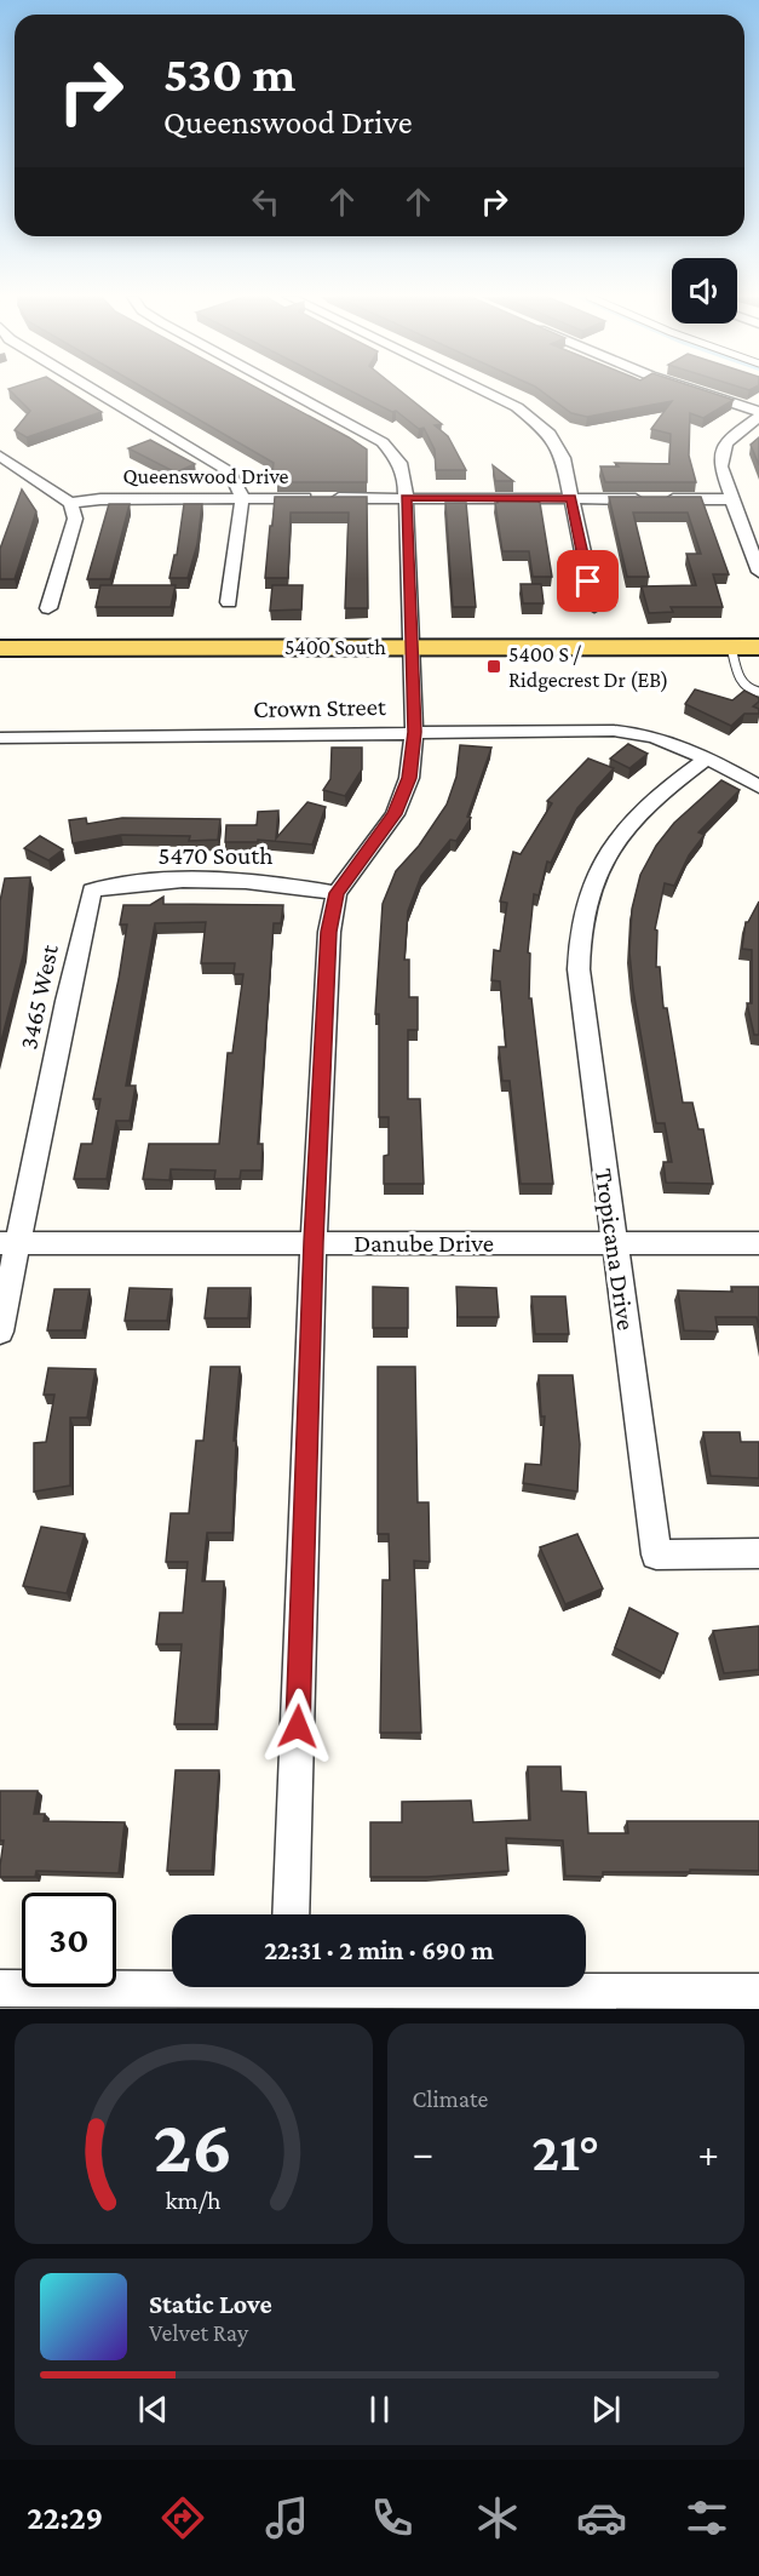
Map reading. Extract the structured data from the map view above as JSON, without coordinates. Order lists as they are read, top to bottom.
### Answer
{
  "streets": {
    "main road": ["5400 South"],
    "street": [
      "Queenswood Drive",
      "Crown Street",
      "5470 South",
      "3465 West",
      "Danube Drive",
      "Tropicana Drive"
    ]
  },
  "crossings": [
    ["Crown Street", "Tropicana Drive"],
    ["5470 South", "3465 West"],
    ["3465 West", "Danube Drive"],
    ["Danube Drive", "Tropicana Drive"]
  ],
  "places": {
    "transit": ["5400 S / Ridgecrest Dr (EB)"]
  },
  "page": {
    "turn": ["530 m", "Queenswood Drive"],
    "limit": "30",
    "trip": "22:31 · 2 min · 690 m",
    "tile": "Climate",
    "heat": ["−", "21°", "+"],
    "song": ["Static Love", "Velvet Ray"],
    "tabs": "22:29",
    "gauge": ["26", "km/h"]
  }
}
